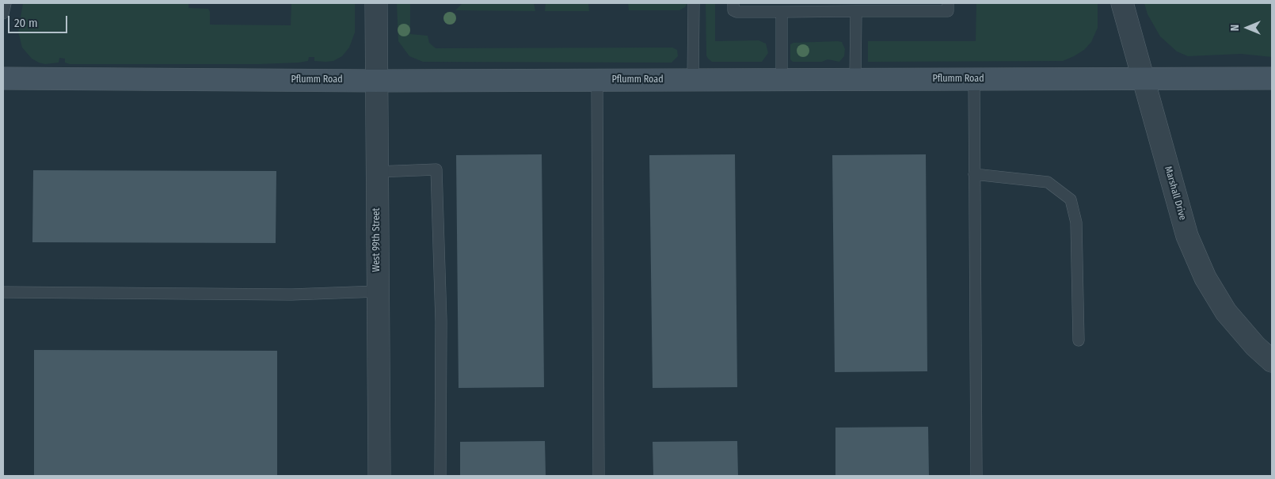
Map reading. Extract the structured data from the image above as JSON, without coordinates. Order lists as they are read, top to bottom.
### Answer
{
  "streets": {
    "main road": ["Pflumm Road"],
    "street": ["Marshall Drive", "West 99th Street"]
  },
  "crossings": [
    ["Pflumm Road", "Marshall Drive"],
    ["Pflumm Road", "West 99th Street"]
  ],
  "scale_bar": "20 m",
  "north": "left"
}
